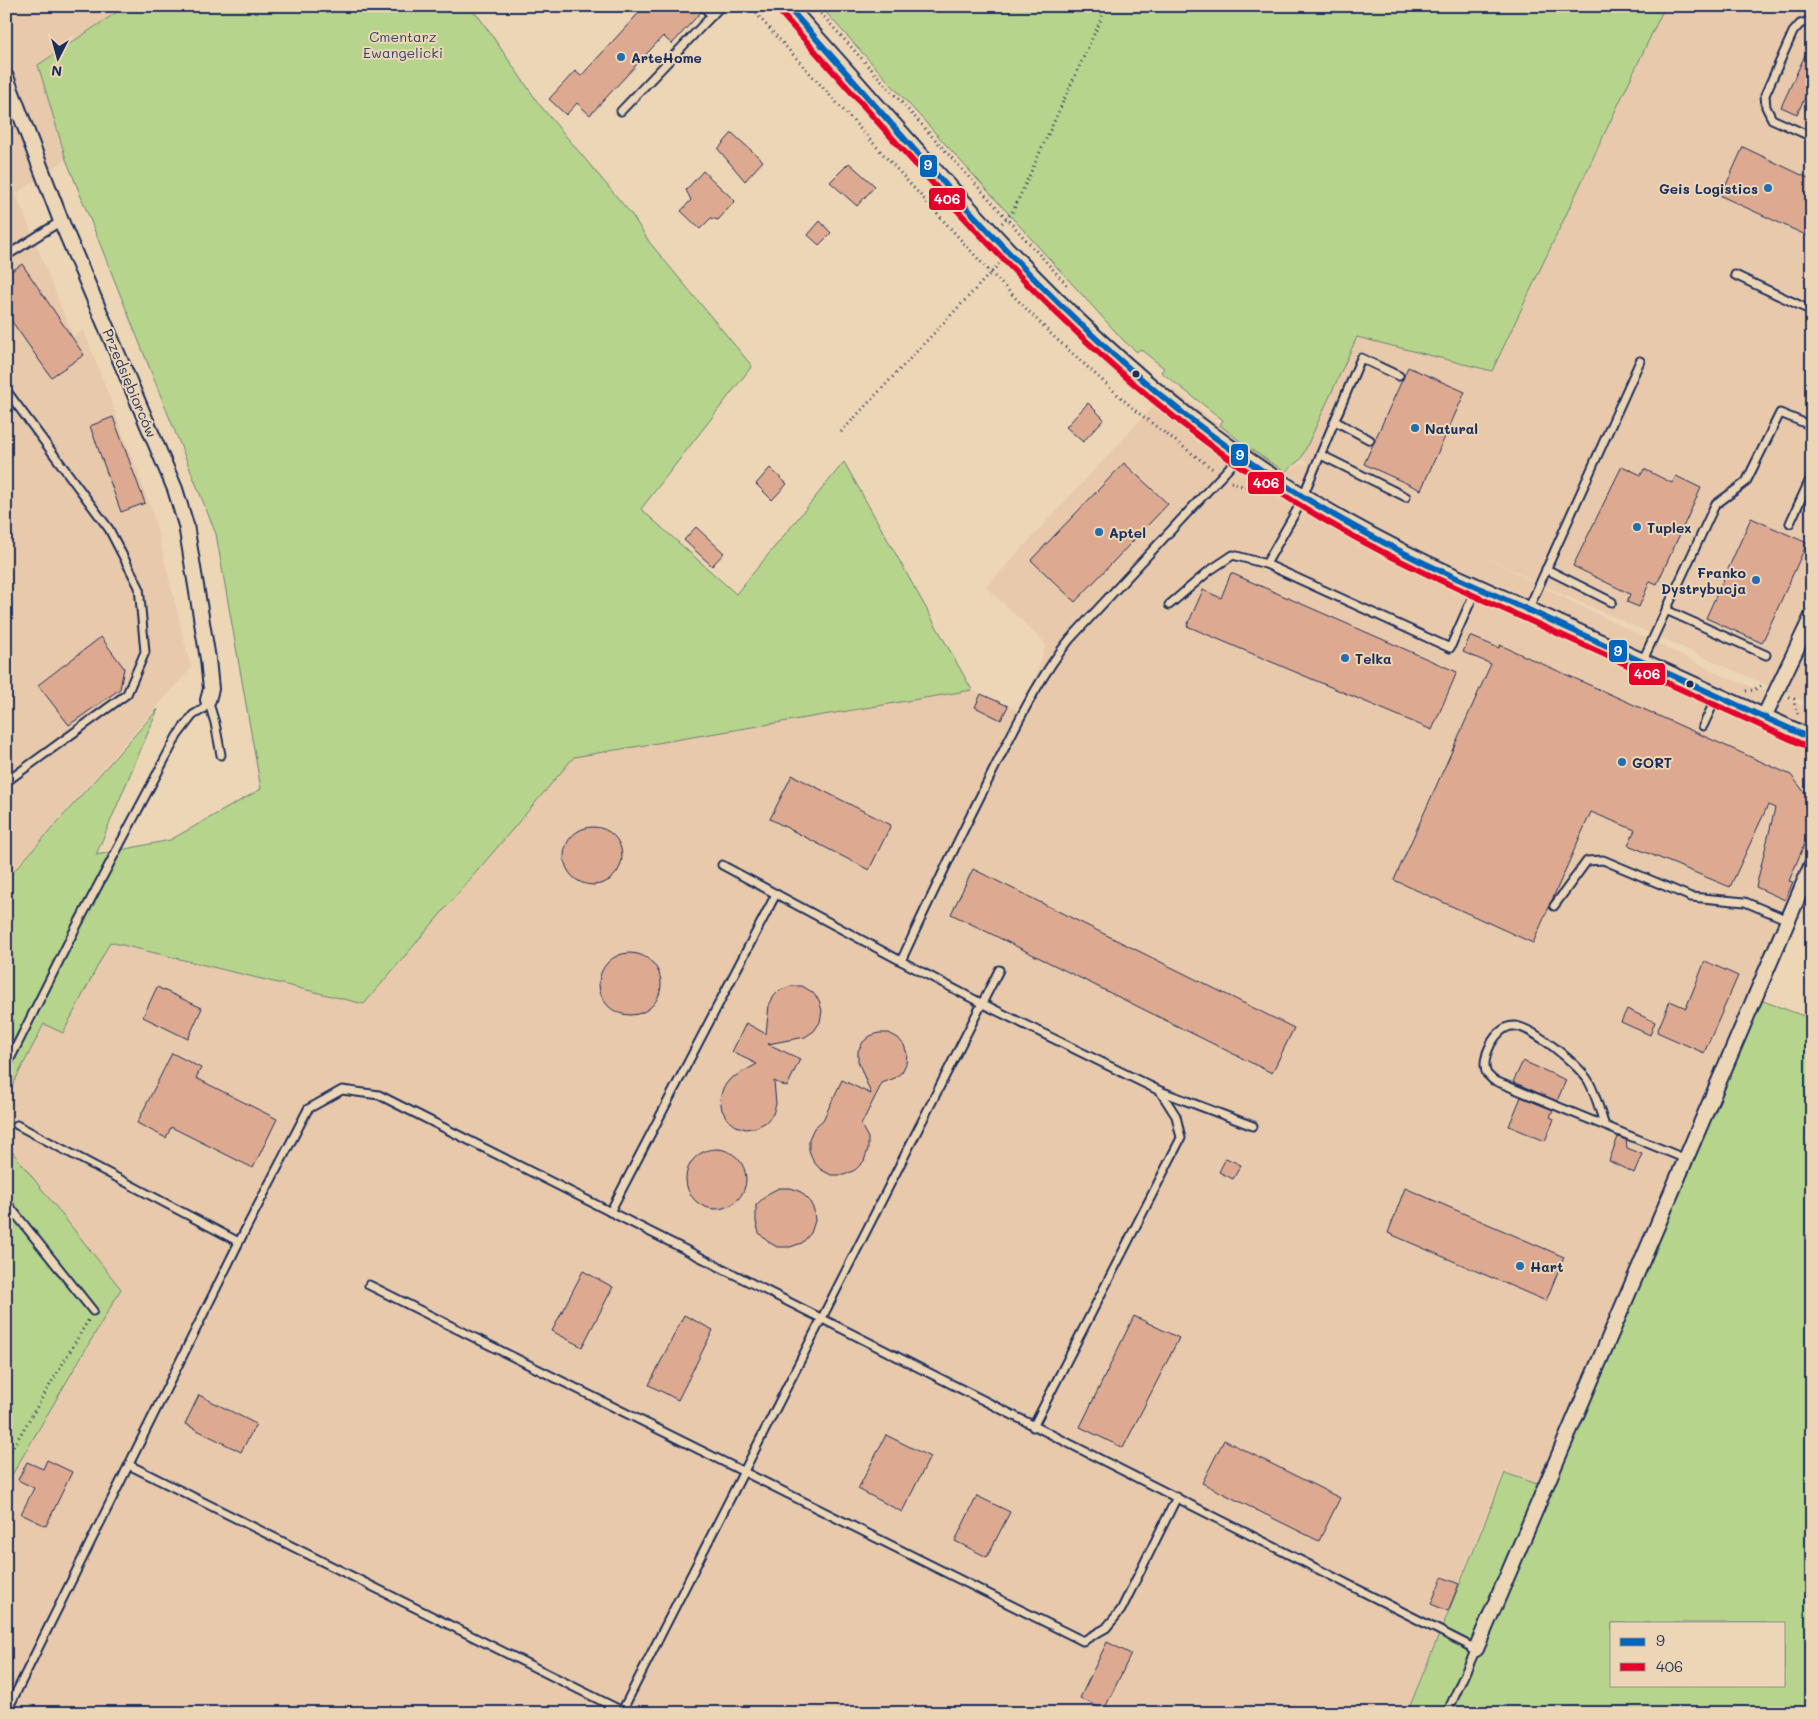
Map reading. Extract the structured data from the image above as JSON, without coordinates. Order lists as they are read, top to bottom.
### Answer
{
  "streets": {
    "street": ["Przedsiębiorców"]
  },
  "parks": ["Cmentarz Ewangelicki"],
  "places": [
    "ArteHome",
    "Geis Logistics",
    "Natural",
    "Tuplex",
    "Aptel",
    "Franko Dystrybucja",
    "Telka",
    "GORT",
    "Hart"
  ],
  "lines": ["transit line 9", "transit line 406"],
  "legend": ["9", "406"],
  "north": "bottom"
}
